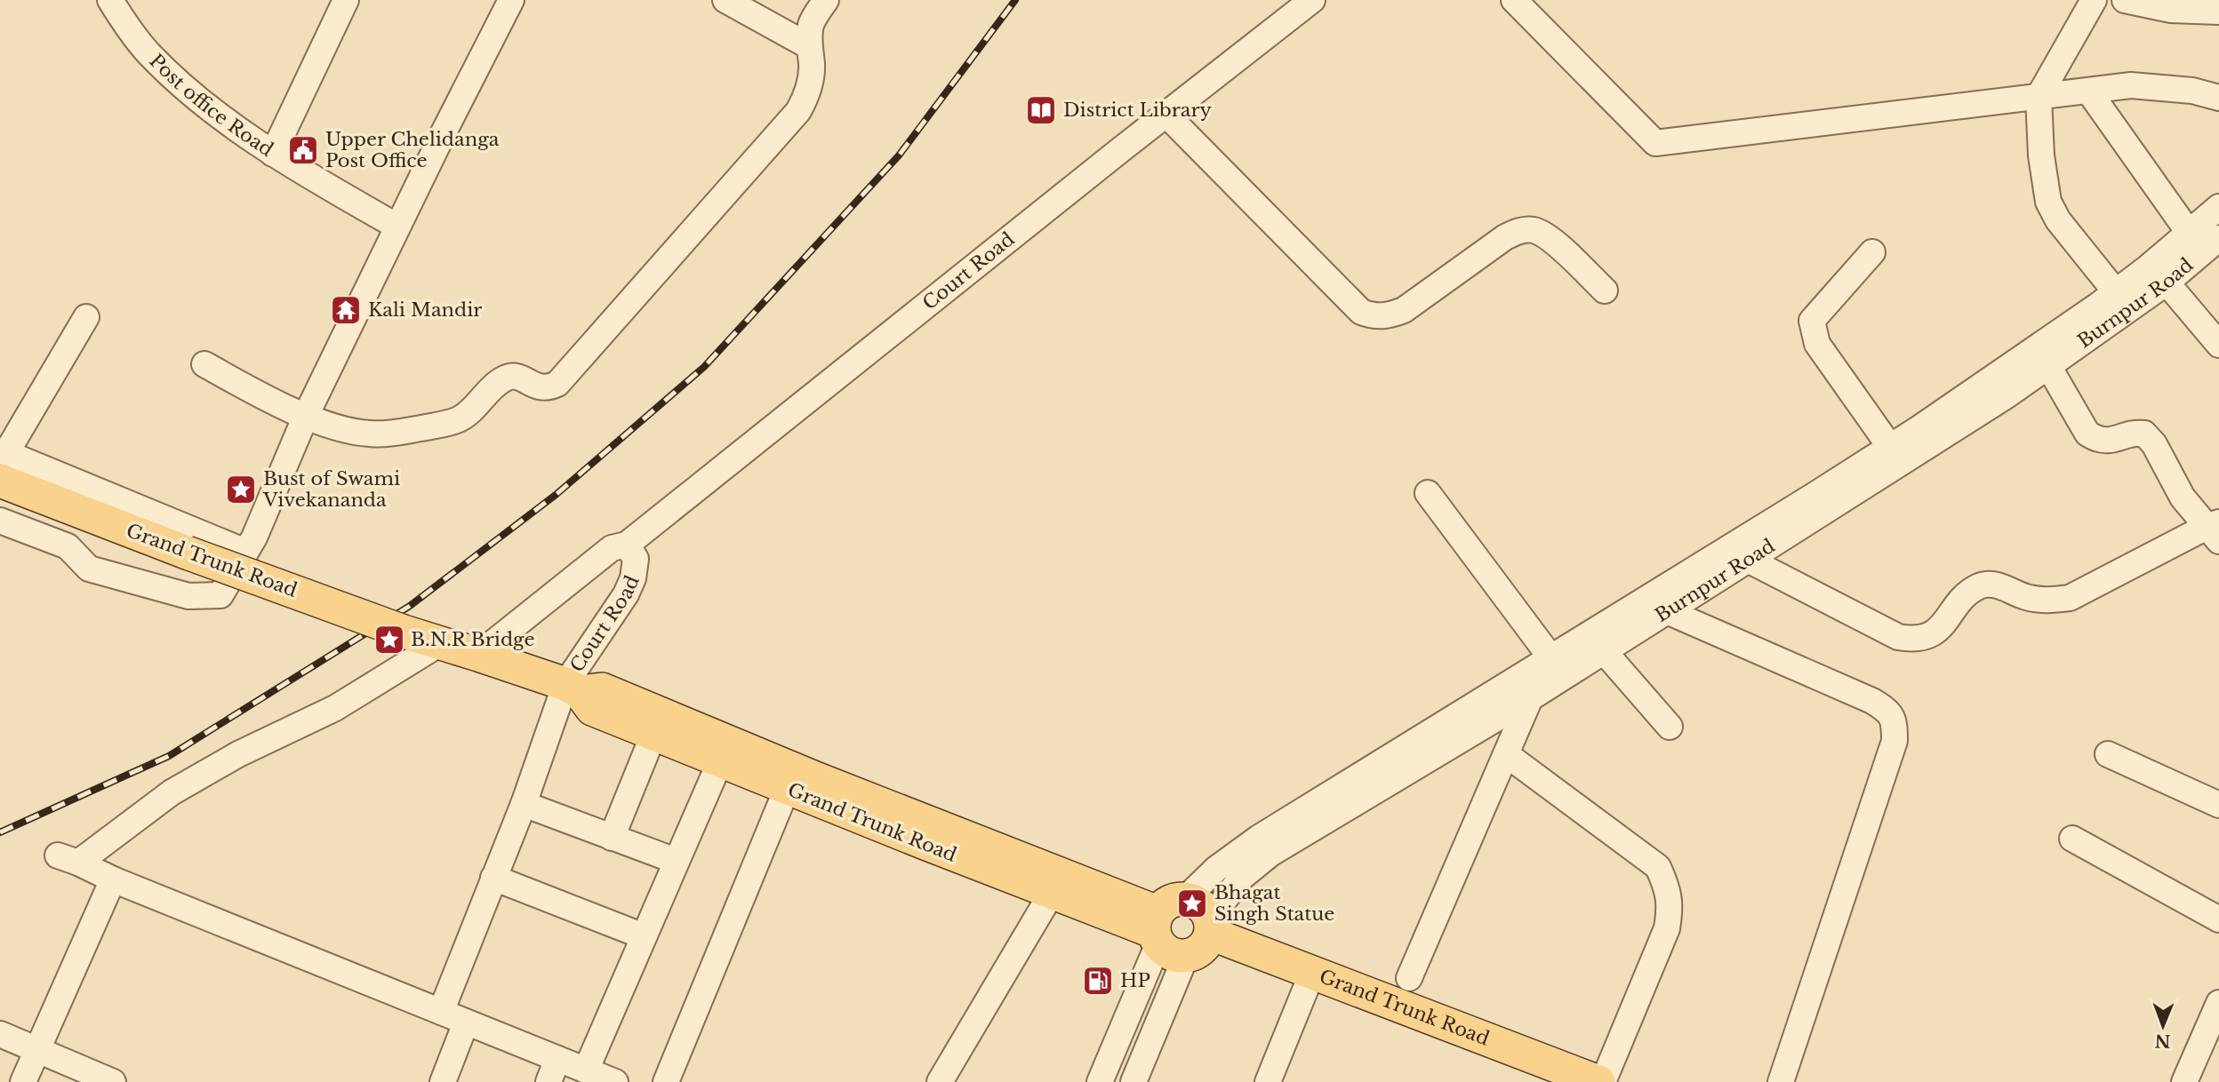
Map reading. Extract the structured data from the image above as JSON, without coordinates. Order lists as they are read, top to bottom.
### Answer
{
  "streets": {
    "main road": ["Grand Trunk Road"],
    "street": ["Post office Road", "Court Road", "Burnpur Road"]
  },
  "crossings": [
    ["Court Road", "Grand Trunk Road"],
    ["Burnpur Road", "Grand Trunk Road"]
  ],
  "places": {
    "library": ["District Library"],
    "public building": ["Upper Chelidanga Post Office"],
    "temple": ["Kali Mandir"],
    "place": ["Bust of Swami Vivekananda", "B.N.R Bridge", "Bhagat Singh Statue"],
    "fuel station": ["HP"]
  },
  "north": "bottom"
}
